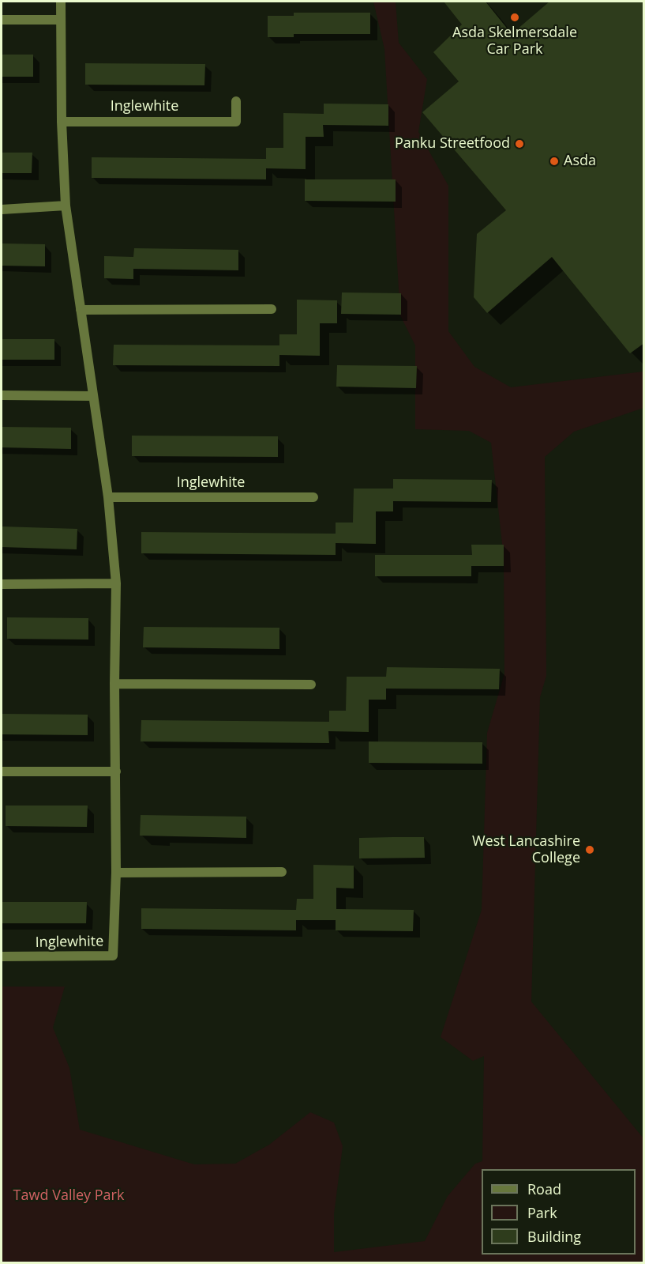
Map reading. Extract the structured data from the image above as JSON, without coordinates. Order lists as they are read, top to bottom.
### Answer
{
  "streets": {
    "street": ["Inglewhite"]
  },
  "parks": ["Tawd Valley Park"],
  "places": [
    "Asda Skelmersdale Car Park",
    "Panku Streetfood",
    "Asda",
    "West Lancashire College"
  ],
  "legend": ["Road", "Park", "Building"]
}
